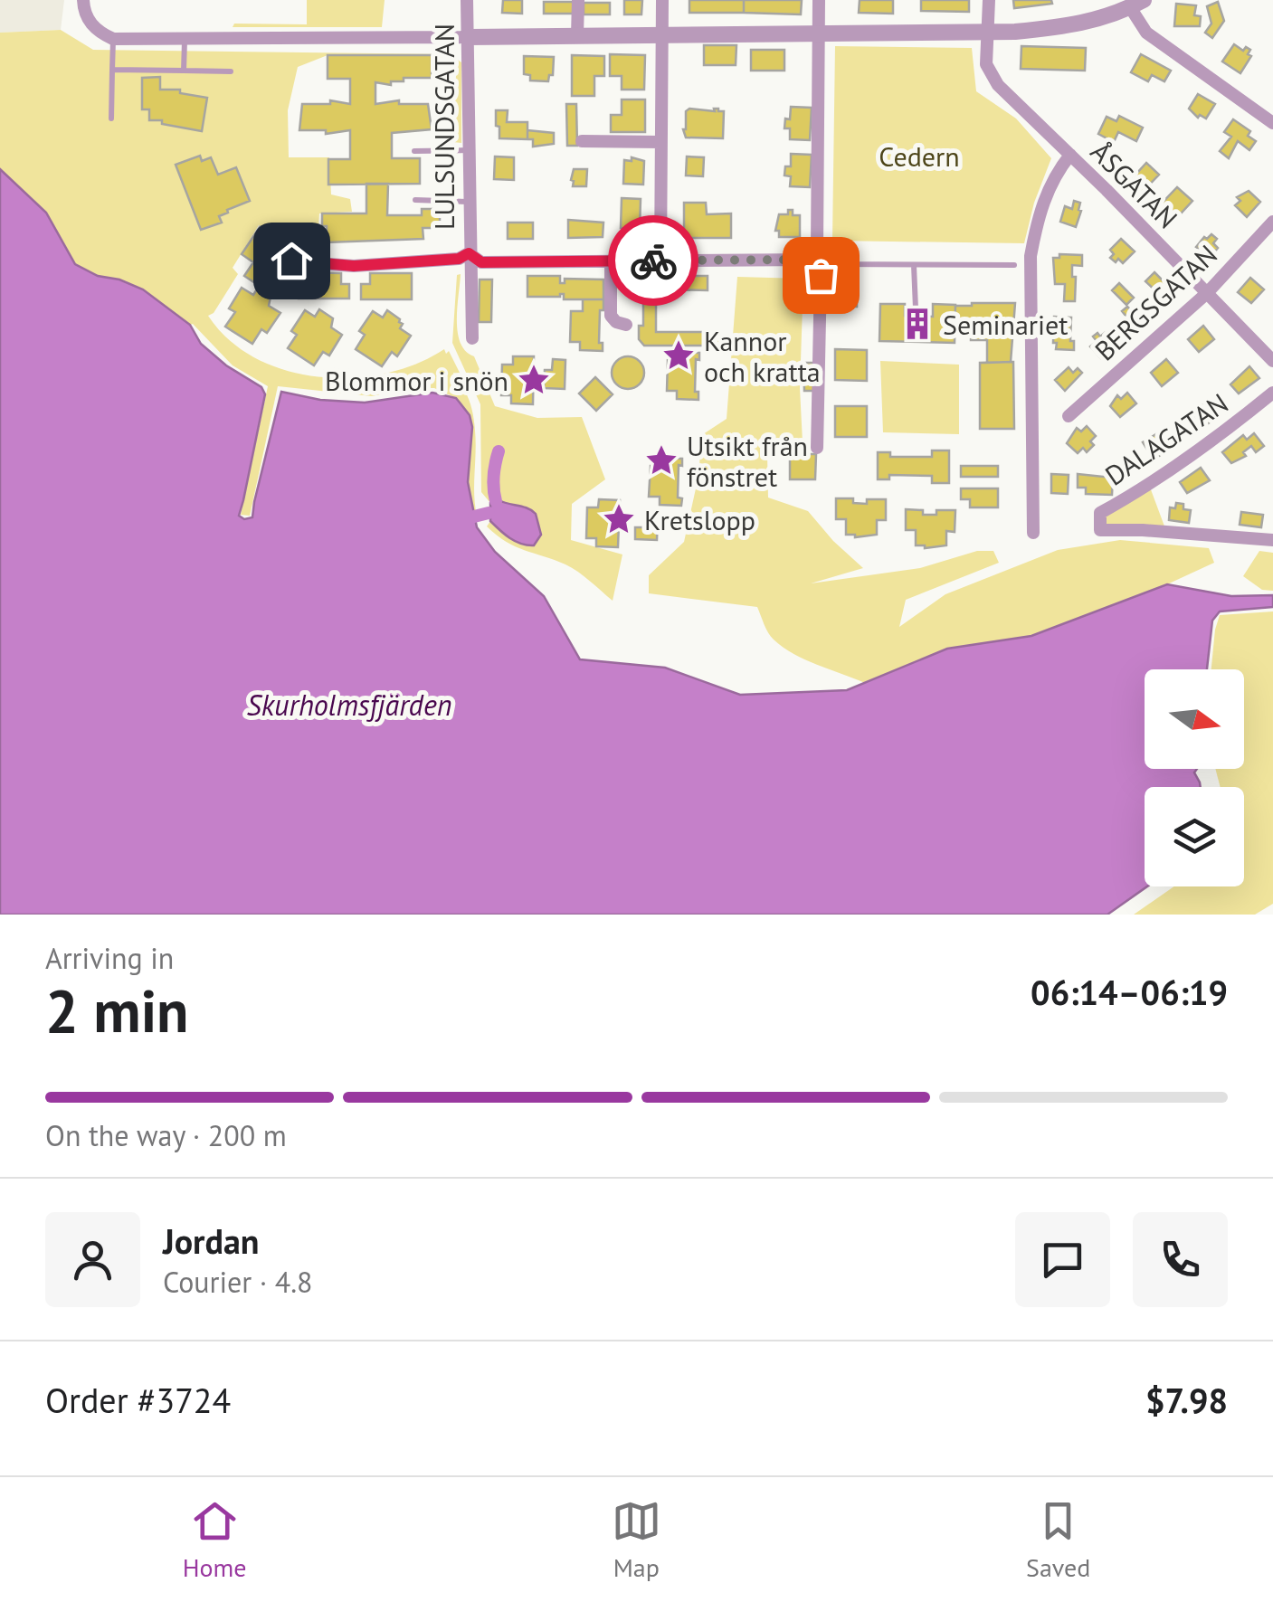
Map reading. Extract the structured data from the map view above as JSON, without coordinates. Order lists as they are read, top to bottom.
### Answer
{
  "streets": {
    "street": [
      "LULSUNDSGATAN",
      "ÅSGATAN",
      "BERGSGATAN",
      "DALAGATAN"
    ]
  },
  "crossings": [
    ["ÅSGATAN", "BERGSGATAN"]
  ],
  "water": ["Skurholmsfjärden"],
  "parks": ["Cedern"],
  "places": {
    "building": ["Seminariet"],
    "place": [
      "Kannor och kratta",
      "Blommor i snön",
      "Utsikt från fönstret",
      "Kretslopp"
    ]
  },
  "north": "right",
  "page": {
    "heading": ["2 min", "Arriving in", "06:14–06:19"],
    "panel": [
      "Jordan",
      "Courier · 4.8",
      "Order #3724",
      "$7.98"
    ],
    "bar": "On the way · 200 m",
    "tabs": ["Home", "Map", "Saved"]
  }
}
